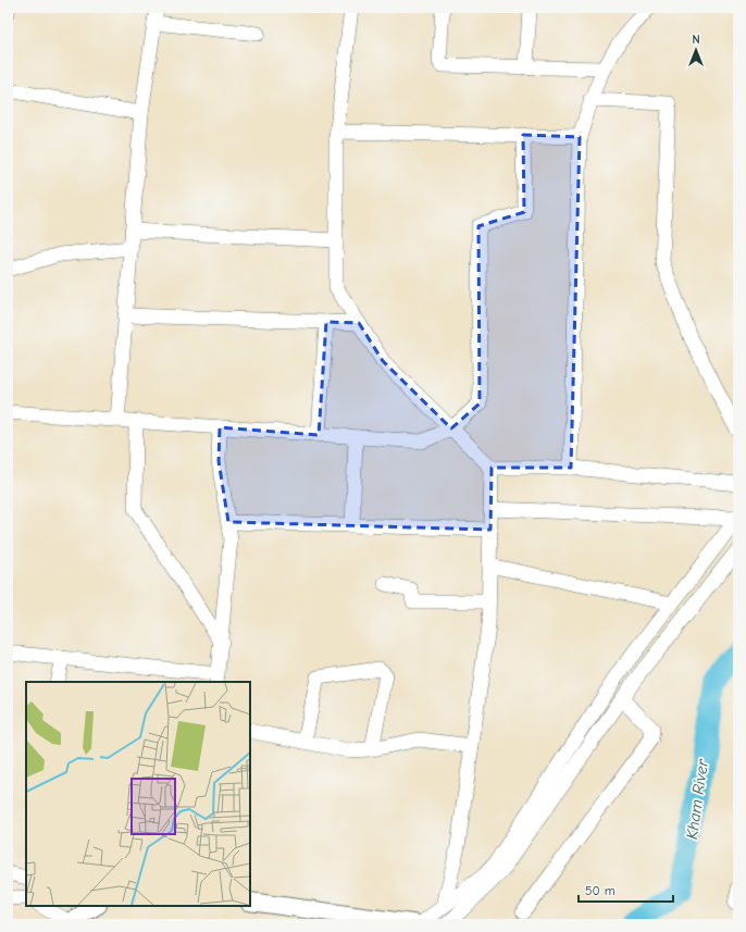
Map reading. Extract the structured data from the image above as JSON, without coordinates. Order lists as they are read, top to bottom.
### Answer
{
  "water": ["Kham River"],
  "scale_bar": "50 m",
  "north": "top"
}
